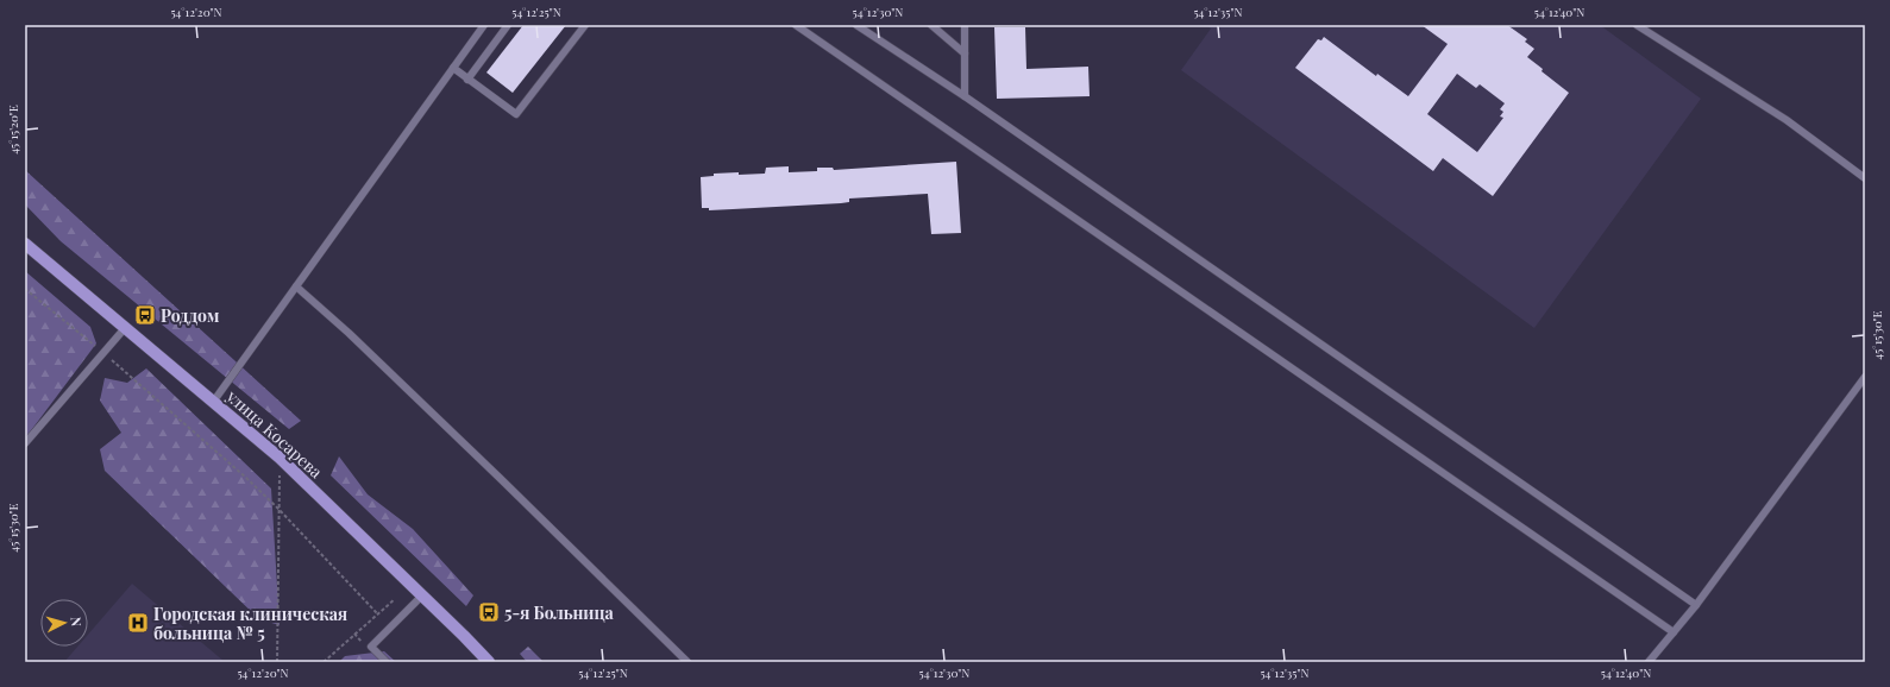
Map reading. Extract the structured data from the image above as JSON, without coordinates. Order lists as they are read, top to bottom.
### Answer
{
  "streets": {
    "main road": ["улица Косарева"]
  },
  "places": {
    "bus stop": ["Роддом", "5-я Больница"],
    "hospital": ["Городская клиническая больница № 5"]
  },
  "north": "right",
  "coordinates": [
    "54°12'20\"N",
    "54°12'25\"N",
    "54°12'30\"N",
    "54°12'35\"N",
    "54°12'40\"N",
    "45°15'20\"E",
    "45°15'30\"E"
  ]
}
